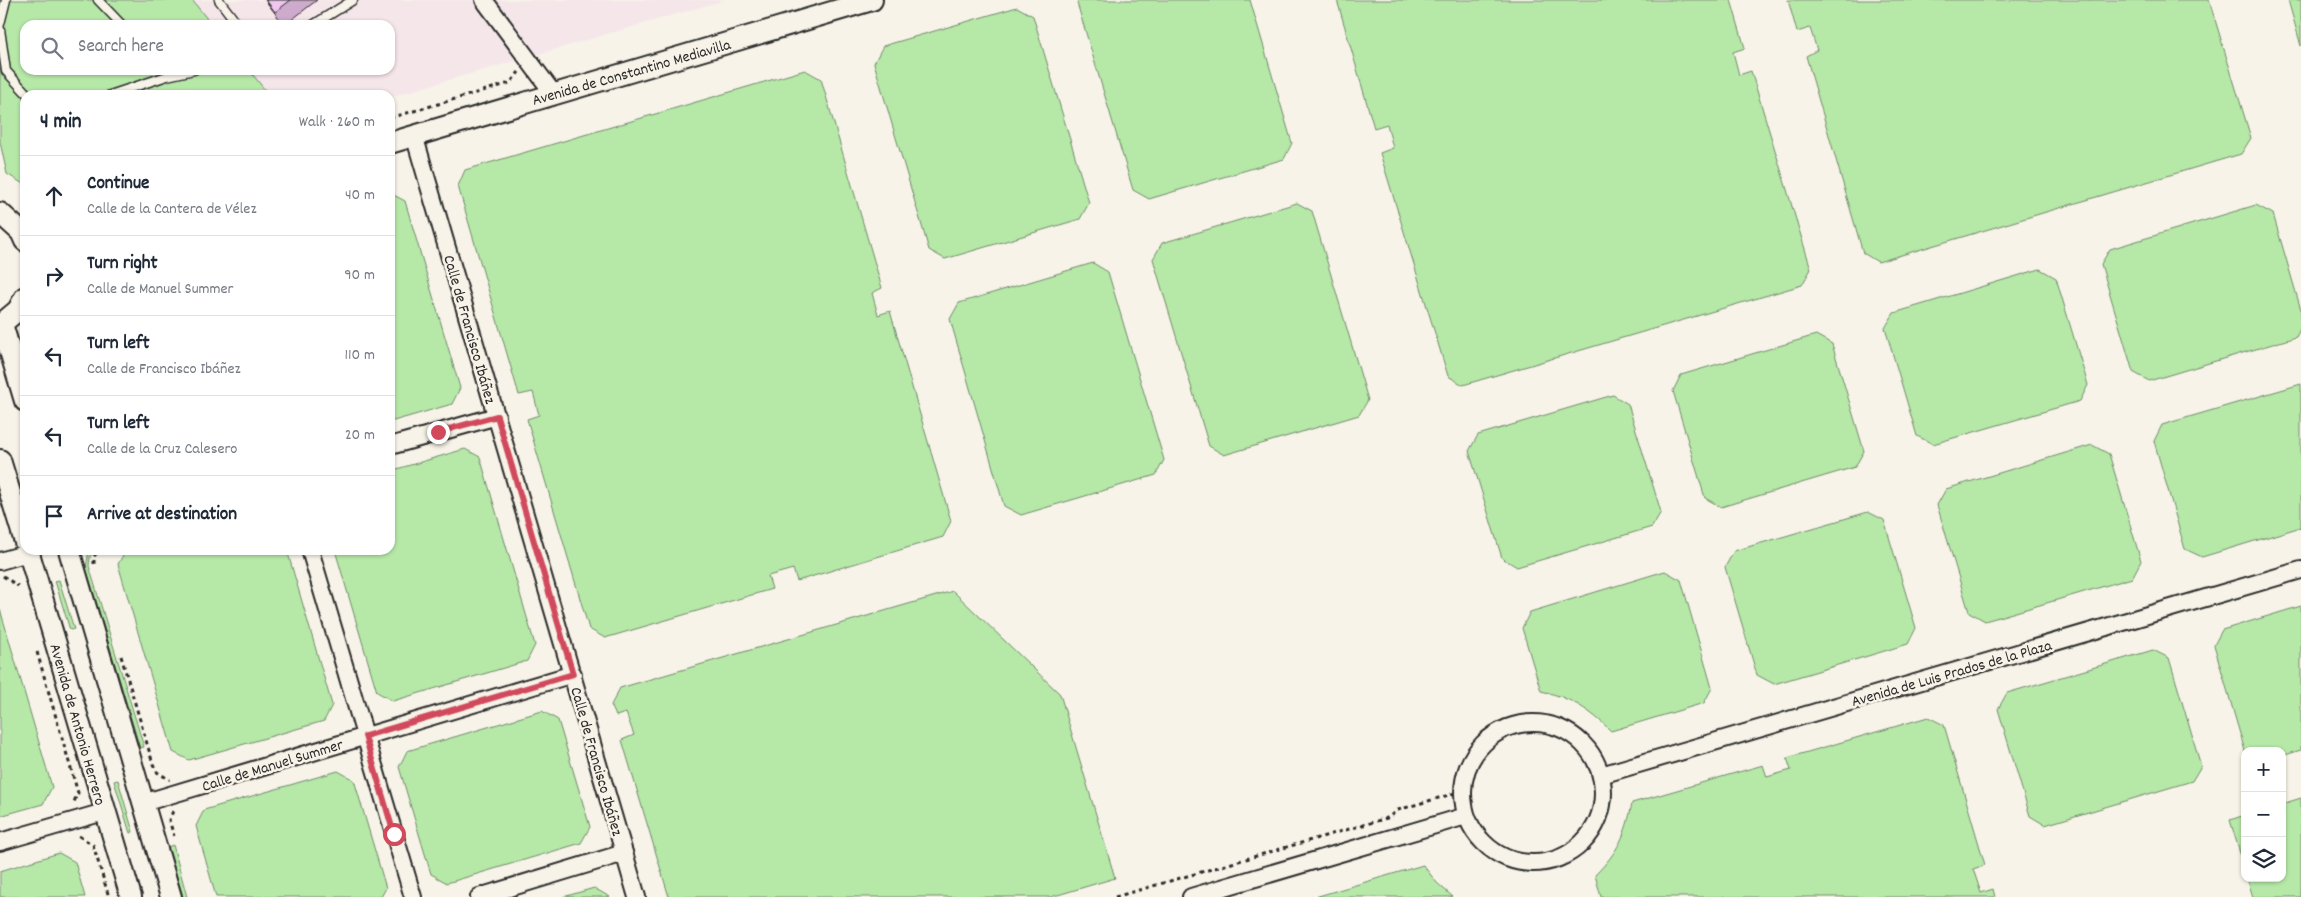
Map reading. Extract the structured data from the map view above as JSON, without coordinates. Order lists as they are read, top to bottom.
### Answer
{
  "streets": {
    "street": [
      "Avenida de Constantino Mediavilla",
      "Calle de Francisco Ibáñez",
      "Avenida de Luis Prados de la Plaza",
      "Avenida de Antonio Herrero",
      "Calle de Manuel Summer"
    ]
  },
  "crossings": [
    ["Avenida de Constantino Mediavilla", "Calle de Francisco Ibáñez"],
    ["Calle de Francisco Ibáñez", "Calle de Manuel Summer"]
  ],
  "page": {
    "search": "Search here",
    "heading": ["4 min", "Walk · 260 m"],
    "list": [
      ["Continue", "Calle de la Cantera de Vélez", "40 m"],
      ["Turn right", "Calle de Manuel Summer", "90 m"],
      ["Turn left", "Calle de Francisco Ibáñez", "110 m"],
      ["Turn left", "Calle de la Cruz Calesero", "20 m"],
      "Arrive at destination"
    ],
    "map_buttons": ["+", "−"]
  }
}
